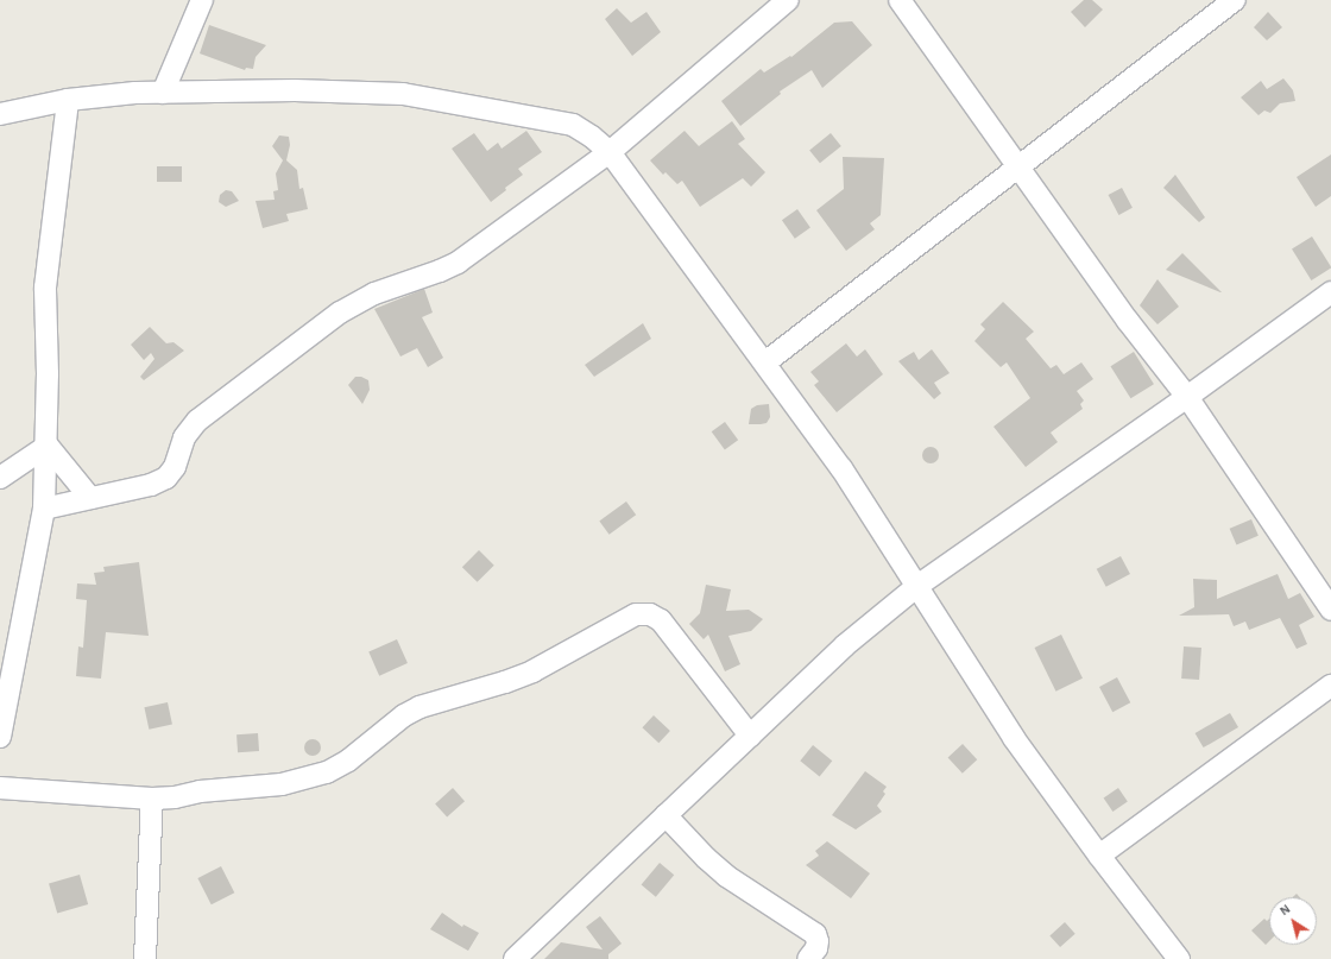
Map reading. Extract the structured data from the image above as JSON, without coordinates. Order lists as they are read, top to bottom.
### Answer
{
  "north": "top left"
}
